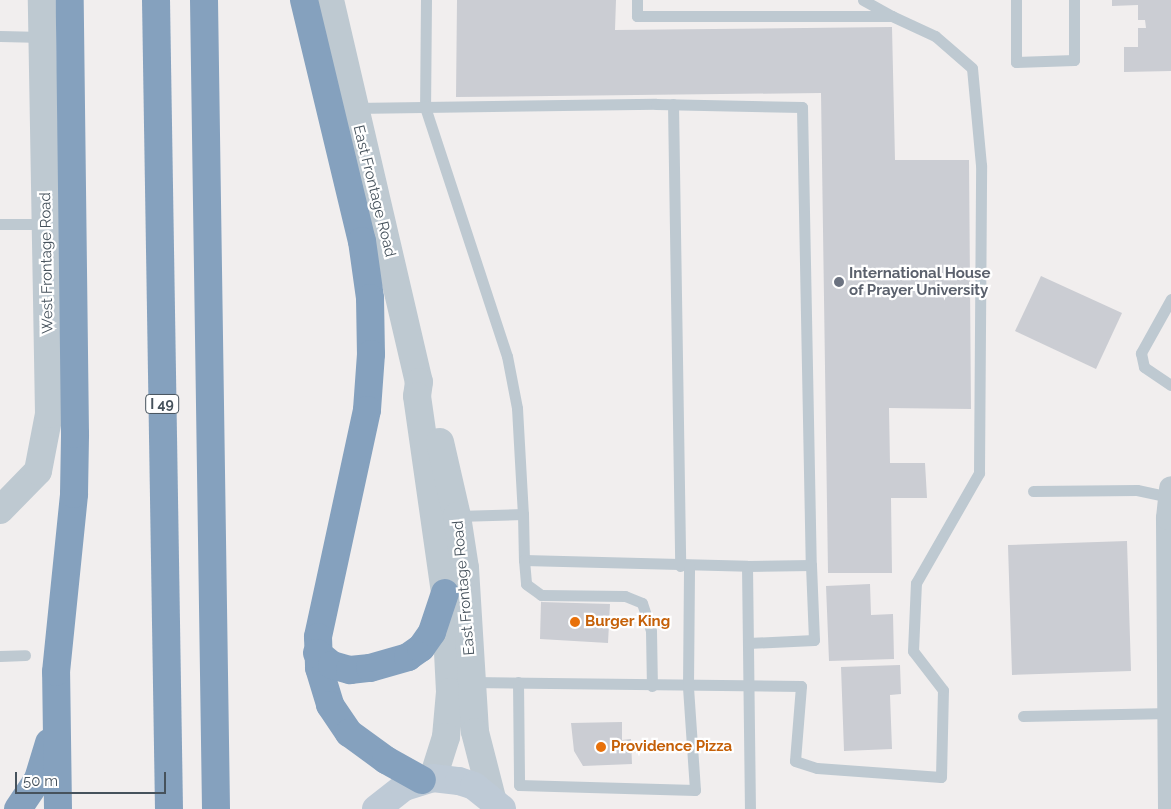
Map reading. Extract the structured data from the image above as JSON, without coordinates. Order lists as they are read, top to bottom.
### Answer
{
  "streets": {
    "highway": ["I 49"],
    "street": ["East Frontage Road", "West Frontage Road"]
  },
  "places": ["International House of Prayer University", "Burger King", "Providence Pizza"],
  "scale_bar": "50 m"
}
